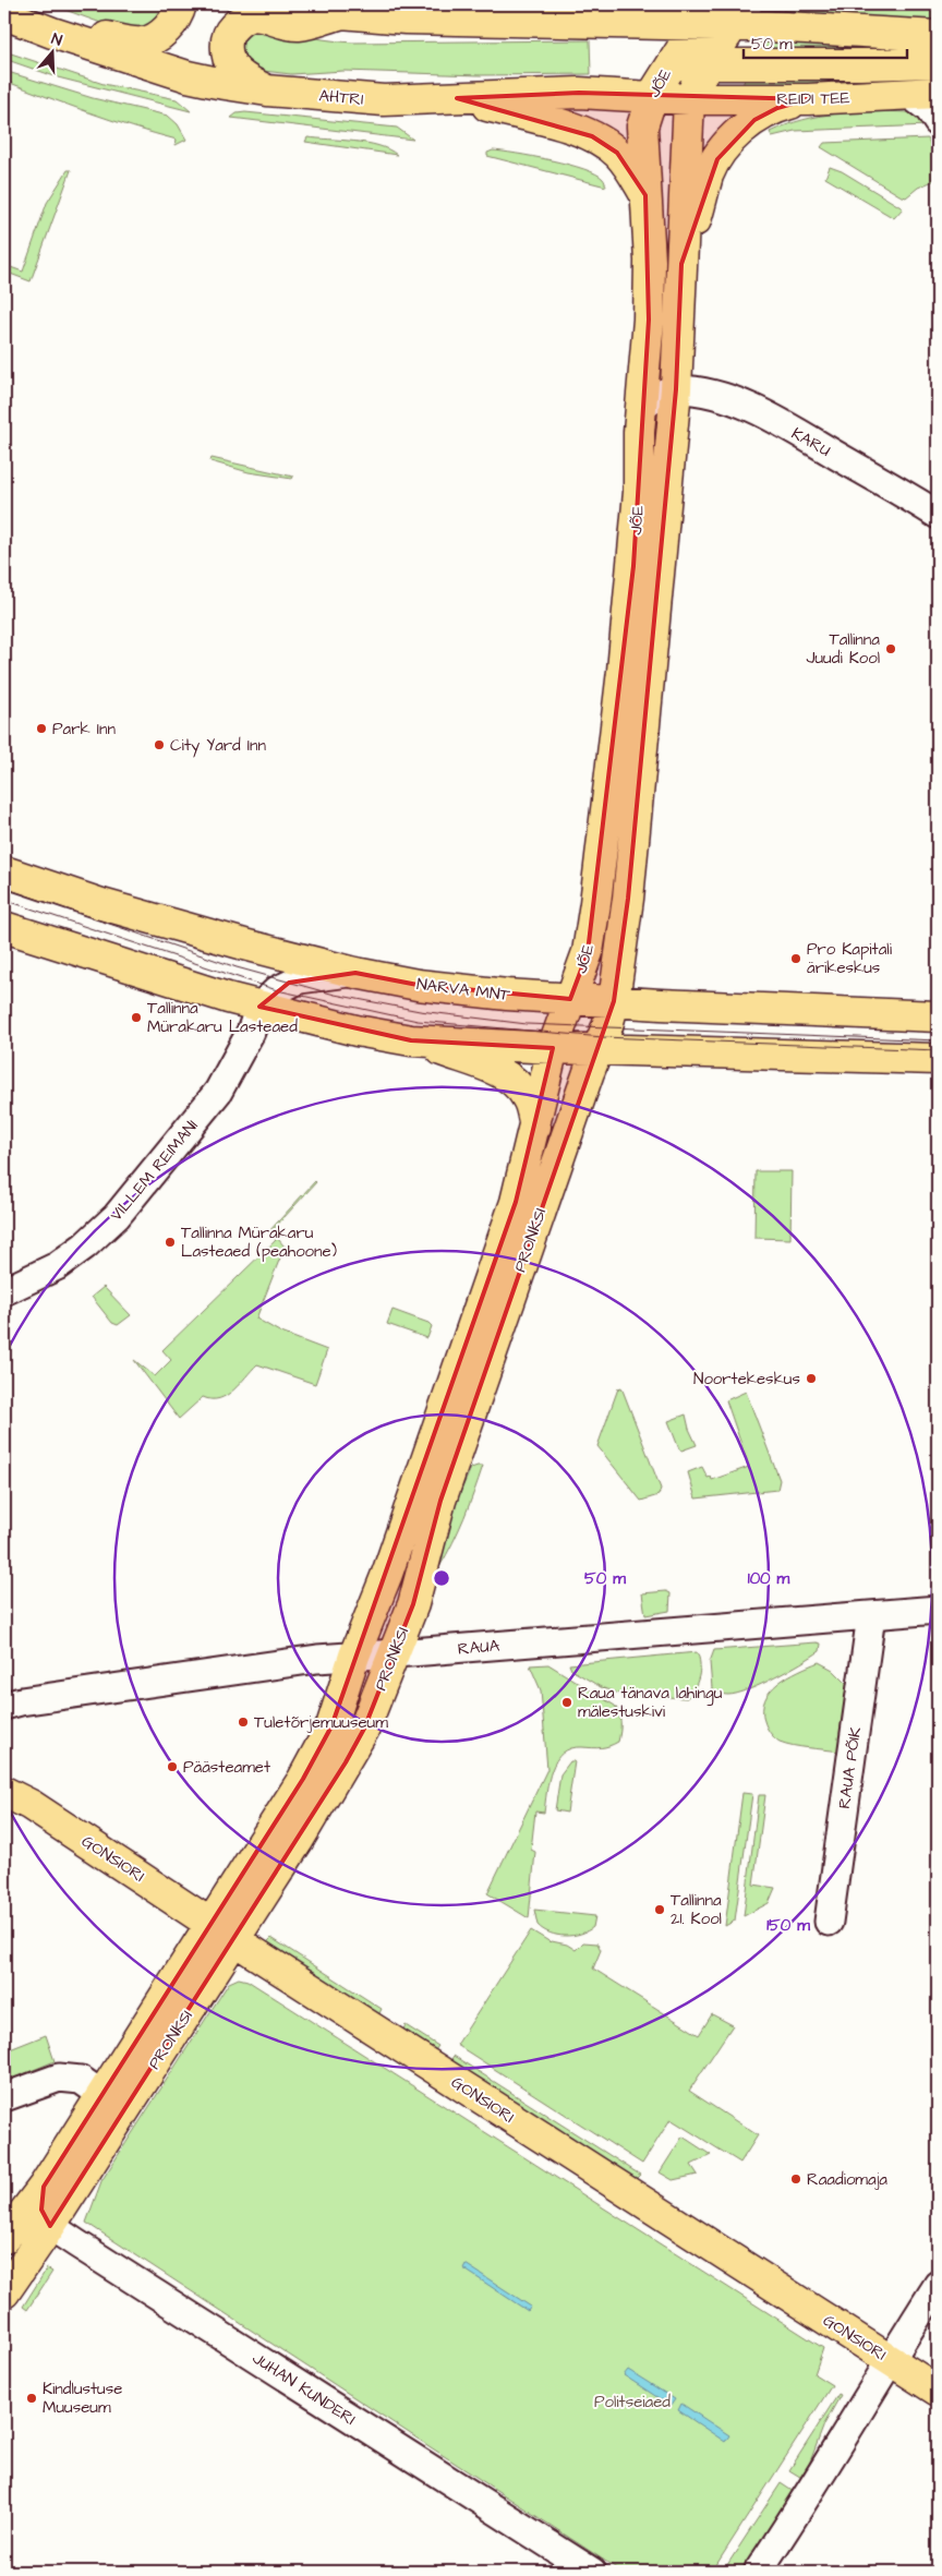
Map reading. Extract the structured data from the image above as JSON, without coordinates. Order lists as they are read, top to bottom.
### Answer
{
  "streets": {
    "main road": [
      "JÕE",
      "AHTRI",
      "REIDI TEE",
      "NARVA MNT",
      "PRONKSI",
      "GONSIORI"
    ],
    "street": [
      "KARU",
      "VILLEM REIMANI",
      "RAUA",
      "RAUA PÕIK",
      "JUHAN KUNDERI"
    ]
  },
  "crossings": [
    ["JÕE", "AHTRI"],
    ["JÕE", "REIDI TEE"],
    ["JÕE", "KARU"],
    ["JÕE", "NARVA MNT"],
    ["JÕE", "PRONKSI"],
    ["AHTRI", "REIDI TEE"],
    ["PRONKSI", "RAUA"],
    ["PRONKSI", "GONSIORI"],
    ["PRONKSI", "JUHAN KUNDERI"],
    ["RAUA", "RAUA PÕIK"]
  ],
  "parks": ["Politseiaed"],
  "places": [
    "Tallinna Juudi Kool",
    "Park Inn",
    "City Yard Inn",
    "Pro Kapitali ärikeskus",
    "Tallinna Mürakaru Lasteaed",
    "Tallinna Mürakaru Lasteaed (peahoone)",
    "Noortekeskus",
    "Raua tänava lahingu mälestuskivi",
    "Tuletõrjemuuseum",
    "Päästeamet",
    "Tallinna 21. Kool",
    "Raadiomaja",
    "Kindlustuse Muuseum"
  ],
  "scale_bar": "50 m",
  "north": "top",
  "rings": ["50 m", "100 m", "150 m"]
}
